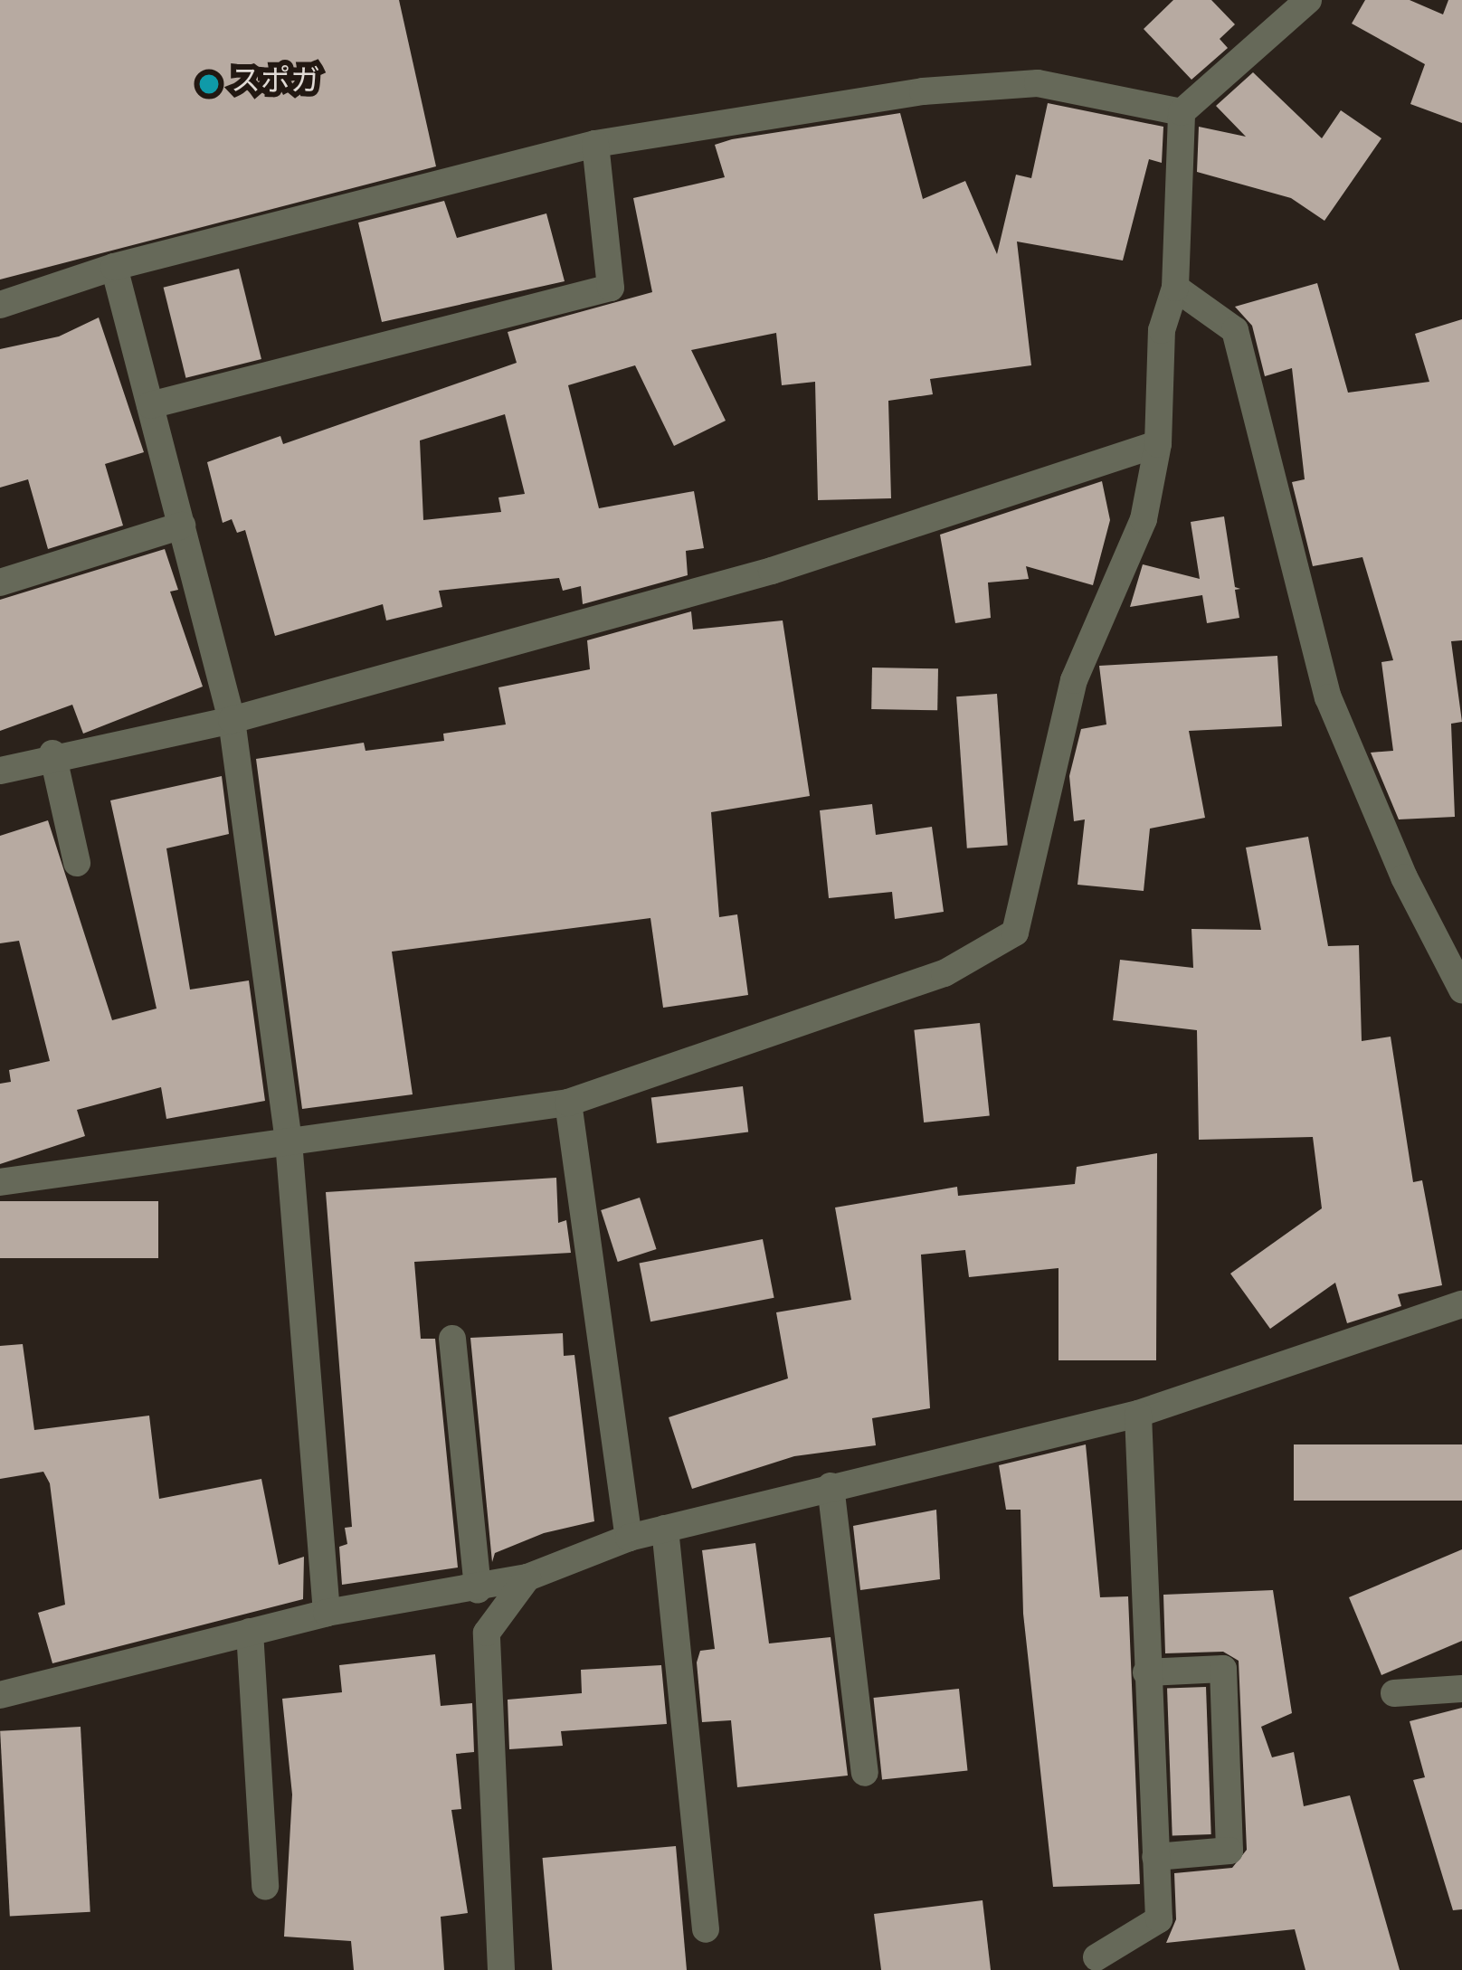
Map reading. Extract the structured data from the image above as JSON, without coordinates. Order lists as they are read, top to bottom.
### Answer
{
  "places": ["スポガ"]
}
